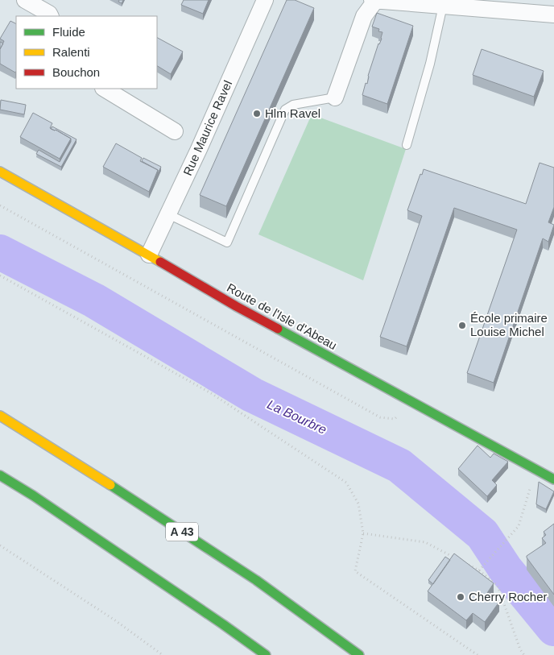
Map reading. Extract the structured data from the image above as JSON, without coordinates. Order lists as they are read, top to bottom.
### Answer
{
  "streets": {
    "main road": ["Route de l'Isle d'Abeau", "A 43"],
    "street": ["Rue Maurice Ravel"]
  },
  "crossings": [
    ["Rue Maurice Ravel", "Route de l'Isle d'Abeau"]
  ],
  "water": ["La Bourbre"],
  "places": ["Hlm Ravel", "École primaire Louise Michel", "Cherry Rocher"],
  "legend": ["Fluide", "Ralenti", "Bouchon"]
}
